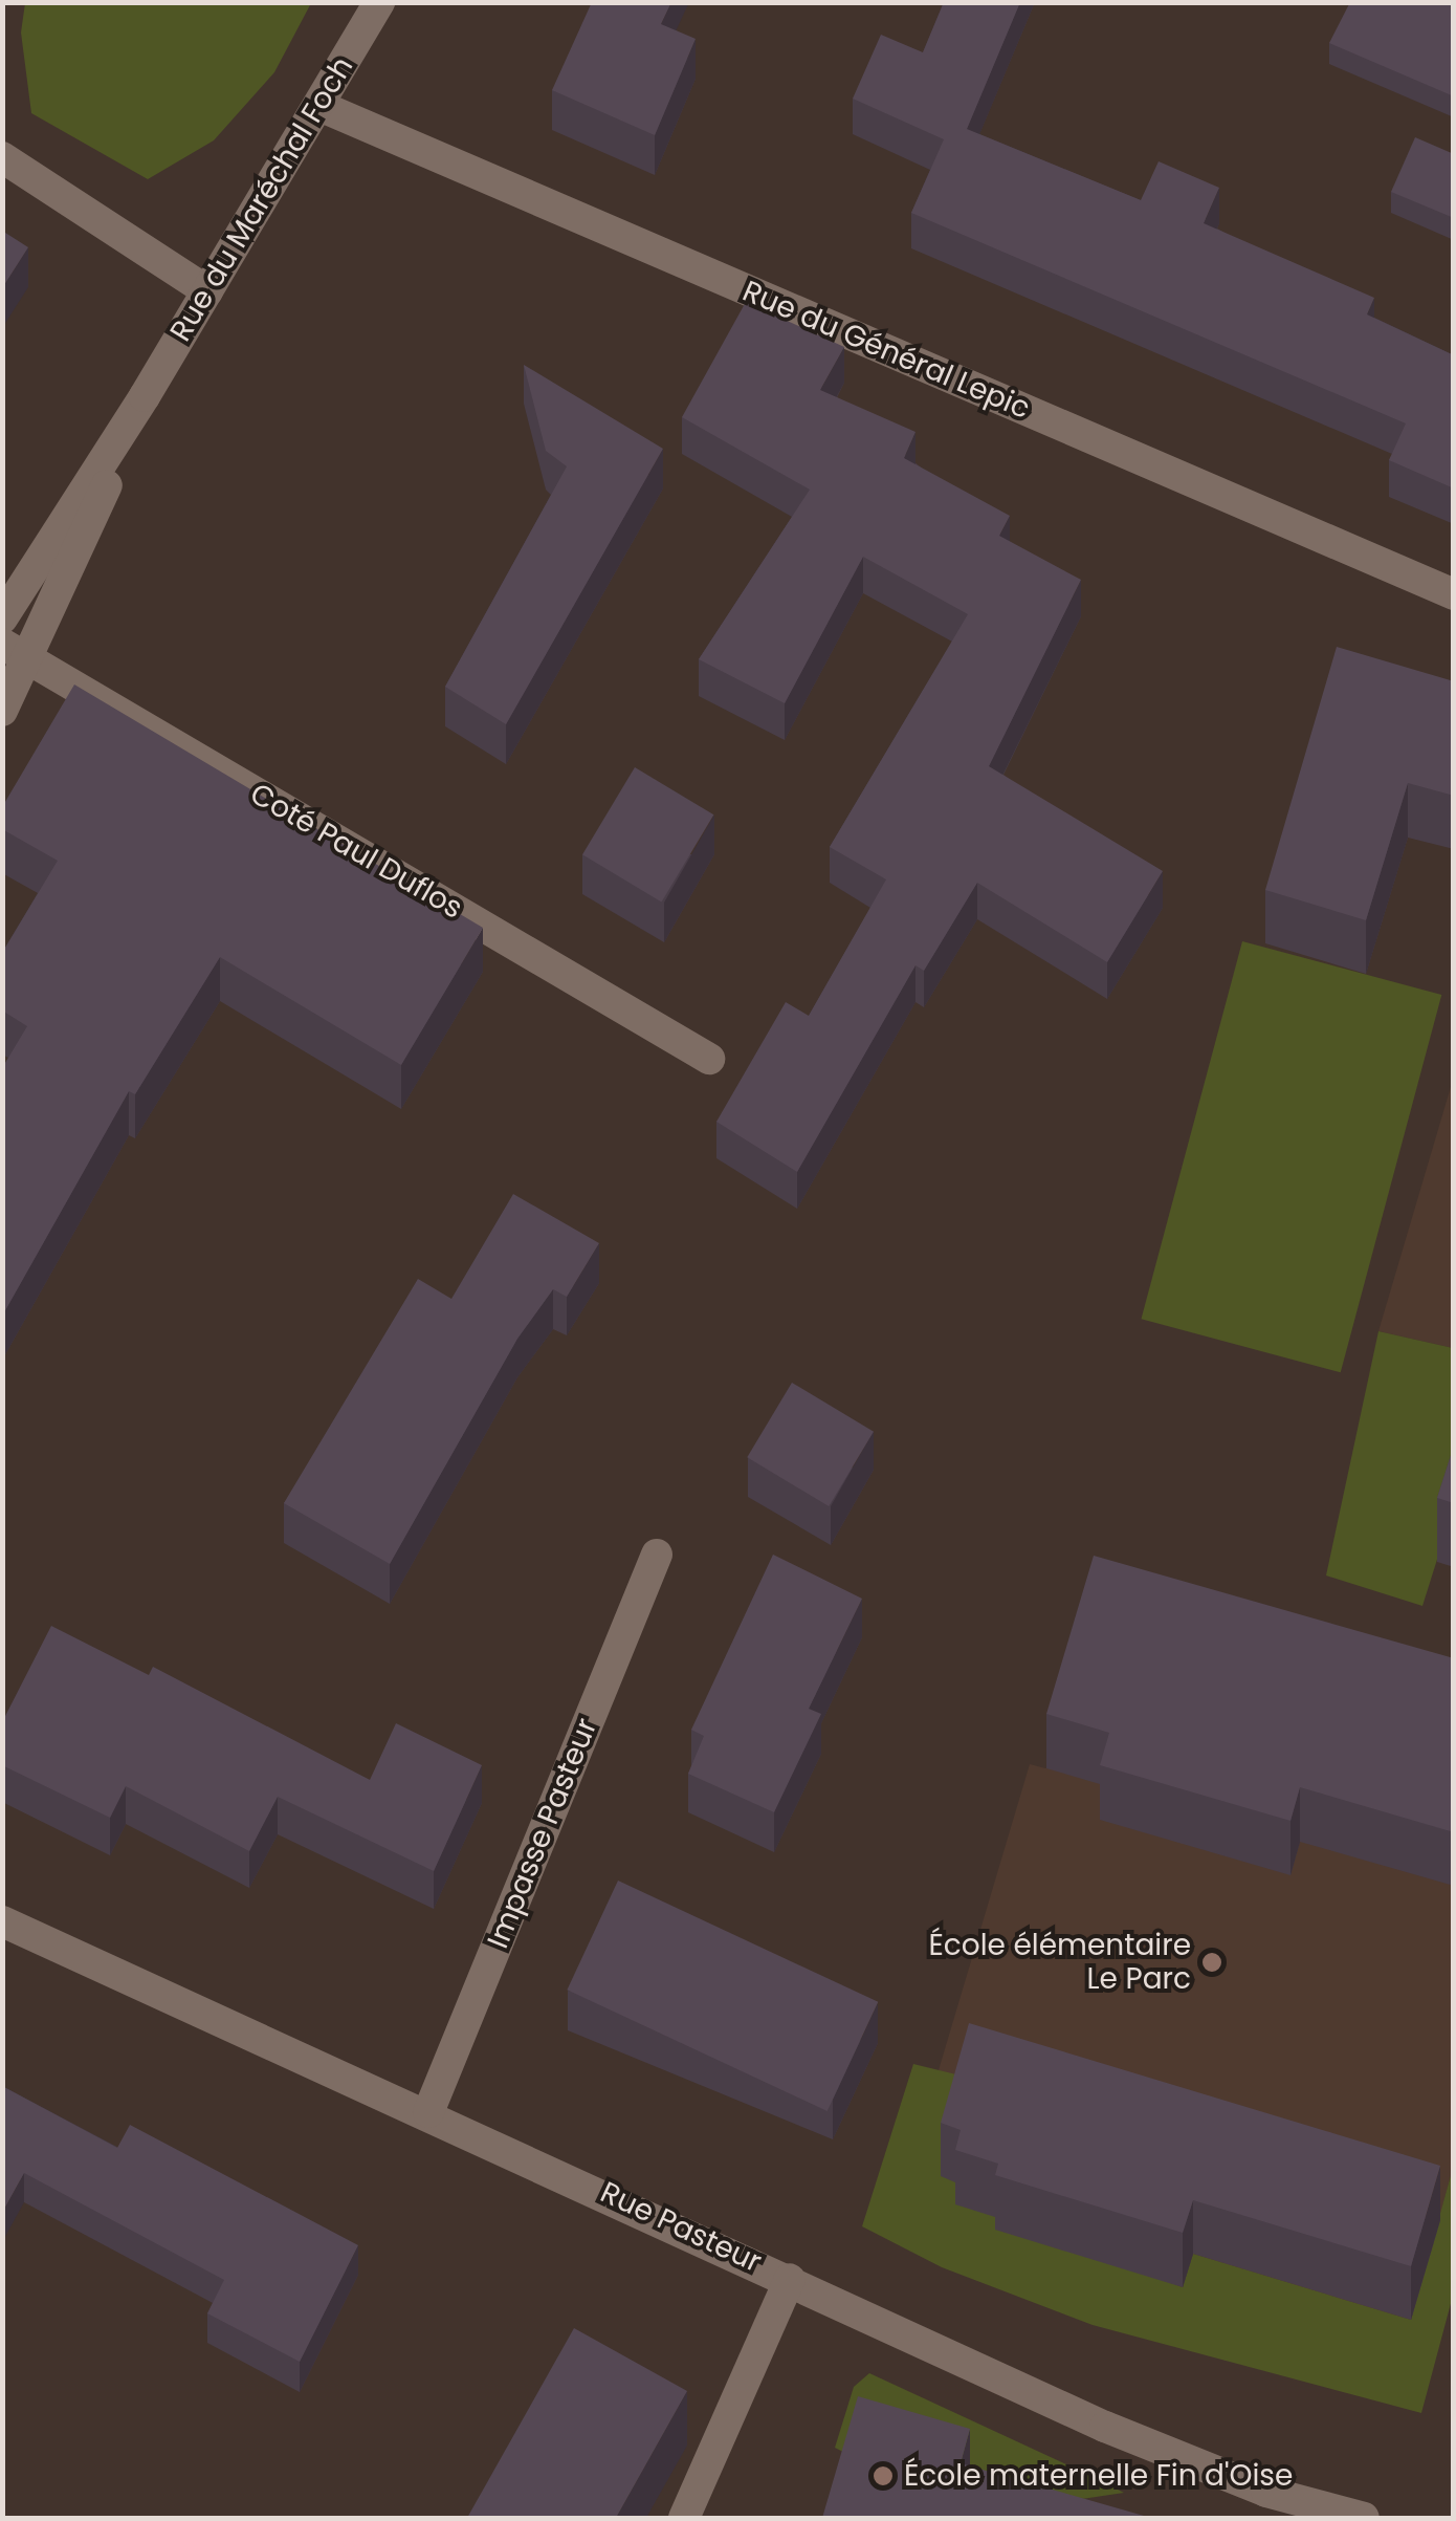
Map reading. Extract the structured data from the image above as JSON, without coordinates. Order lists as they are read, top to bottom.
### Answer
{
  "streets": {
    "street": [
      "Rue du Maréchal Foch",
      "Rue du Général Lepic",
      "Coté Paul Duflos",
      "Impasse Pasteur",
      "Rue Pasteur"
    ]
  },
  "crossings": [
    ["Rue du Maréchal Foch", "Rue du Général Lepic"],
    ["Rue du Maréchal Foch", "Coté Paul Duflos"],
    ["Impasse Pasteur", "Rue Pasteur"]
  ],
  "places": ["École élémentaire Le Parc", "École maternelle Fin d'Oise"]
}
